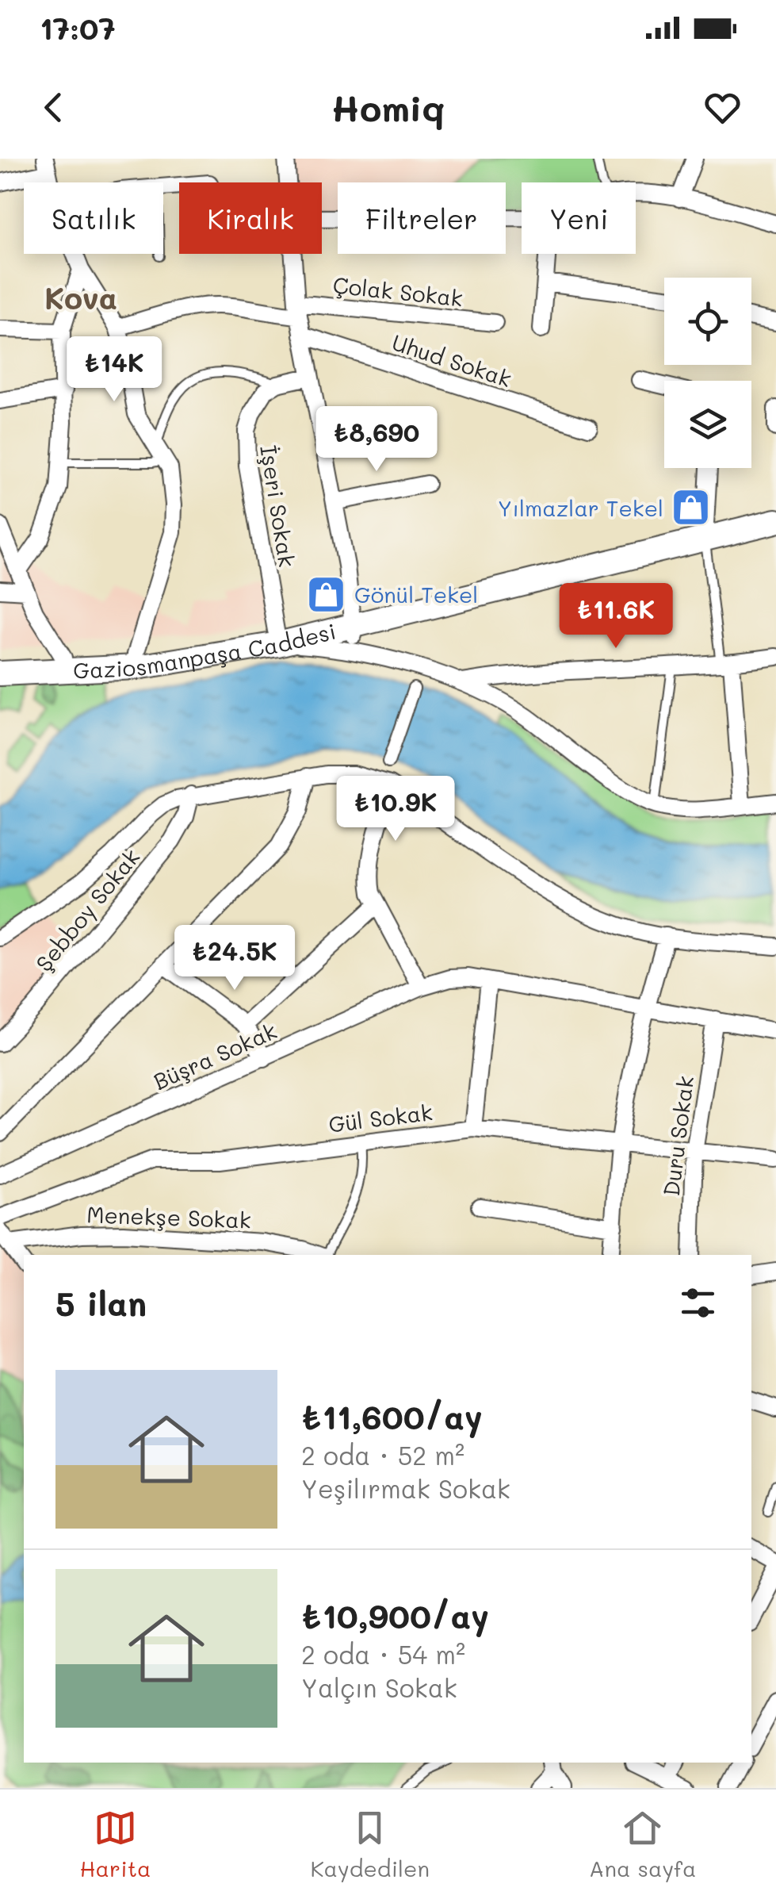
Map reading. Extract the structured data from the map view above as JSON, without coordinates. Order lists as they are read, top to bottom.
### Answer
{
  "streets": {
    "main road": ["Gaziosmanpaşa Caddesi"],
    "street": [
      "Çolak Sokak",
      "Uhud Sokak",
      "İşeri Sokak",
      "Şebboy Sokak",
      "Büşra Sokak",
      "Gül Sokak",
      "Duru Sokak",
      "Menekşe Sokak"
    ]
  },
  "crossings": [
    ["İşeri Sokak", "Gaziosmanpaşa Caddesi"],
    ["Büşra Sokak", "Duru Sokak"],
    ["Gül Sokak", "Duru Sokak"]
  ],
  "districts": ["Kova"],
  "places": {
    "shop": ["Yılmazlar Tekel", "Gönül Tekel"]
  },
  "page": {
    "status": "17:07",
    "header": "Homiq",
    "chip": [
      "Satılık",
      "Kiralık",
      "Filtreler",
      "Yeni"
    ],
    "price": [
      "₺14K",
      "₺8,690",
      "₺11.6K",
      "₺10.9K",
      "₺24.5K"
    ],
    "heading": "5 ilan",
    "list": [
      {
        "name": "₺11,600/ay",
        "note": "2 oda · 52 m² · Yeşilırmak Sokak"
      },
      {
        "name": "₺10,900/ay",
        "note": "2 oda · 54 m² · Yalçın Sokak"
      }
    ],
    "tabs": ["Harita", "Kaydedilen", "Ana sayfa"]
  }
}
